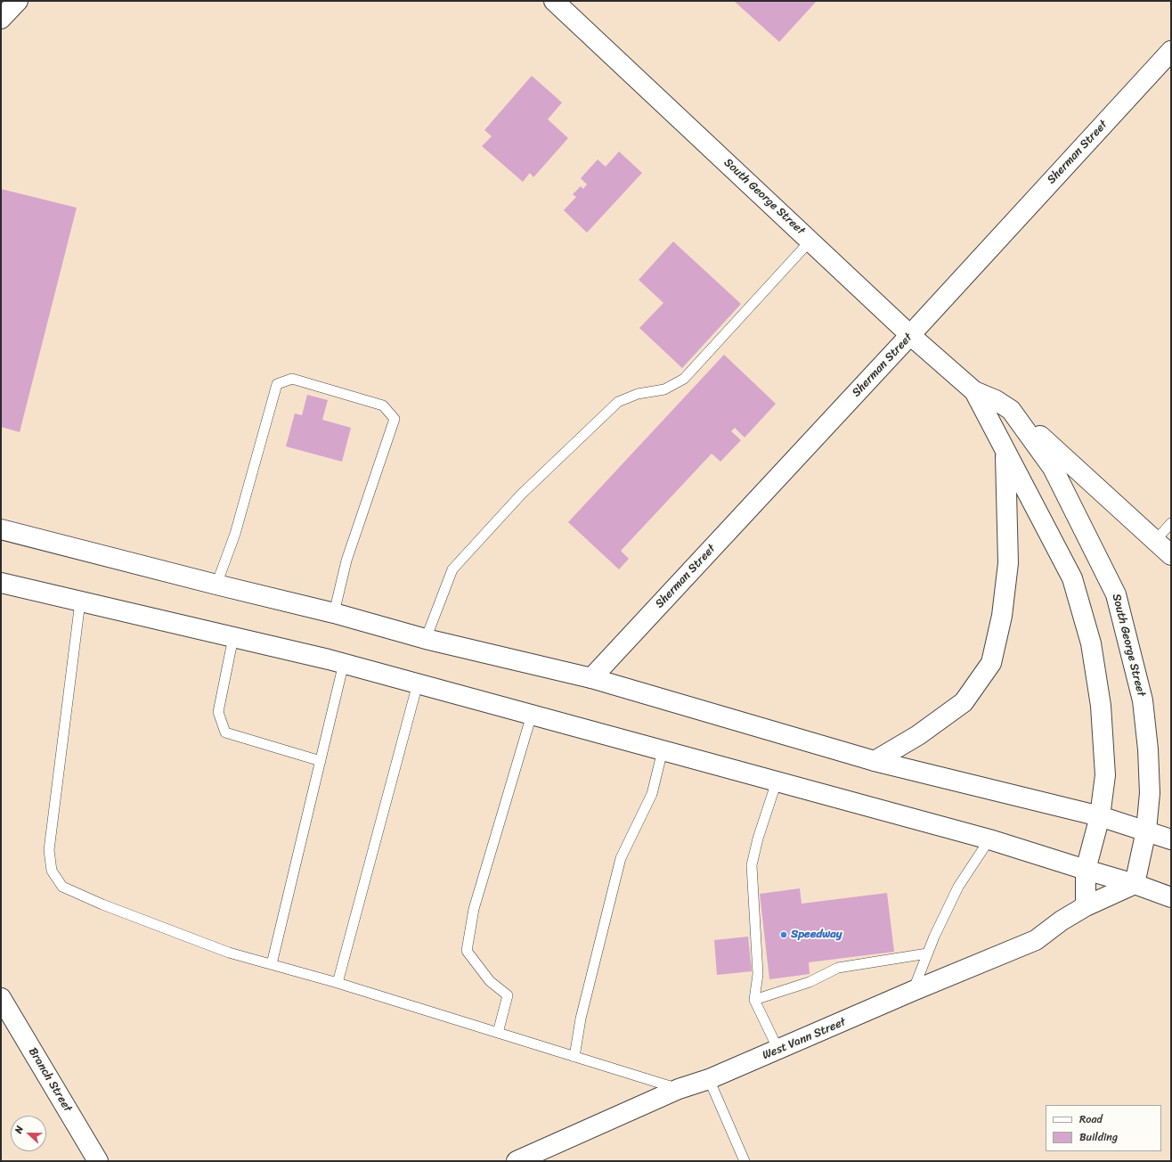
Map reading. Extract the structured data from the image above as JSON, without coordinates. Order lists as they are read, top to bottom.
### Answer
{
  "streets": {
    "main road": [
      "Sherman Street",
      "South George Street",
      "West Vann Street",
      "Branch Street"
    ]
  },
  "crossings": [
    ["Sherman Street", "South George Street"],
    ["South George Street", "West Vann Street"]
  ],
  "places": ["Speedway"],
  "legend": ["Road", "Building"],
  "north": "left"
}
